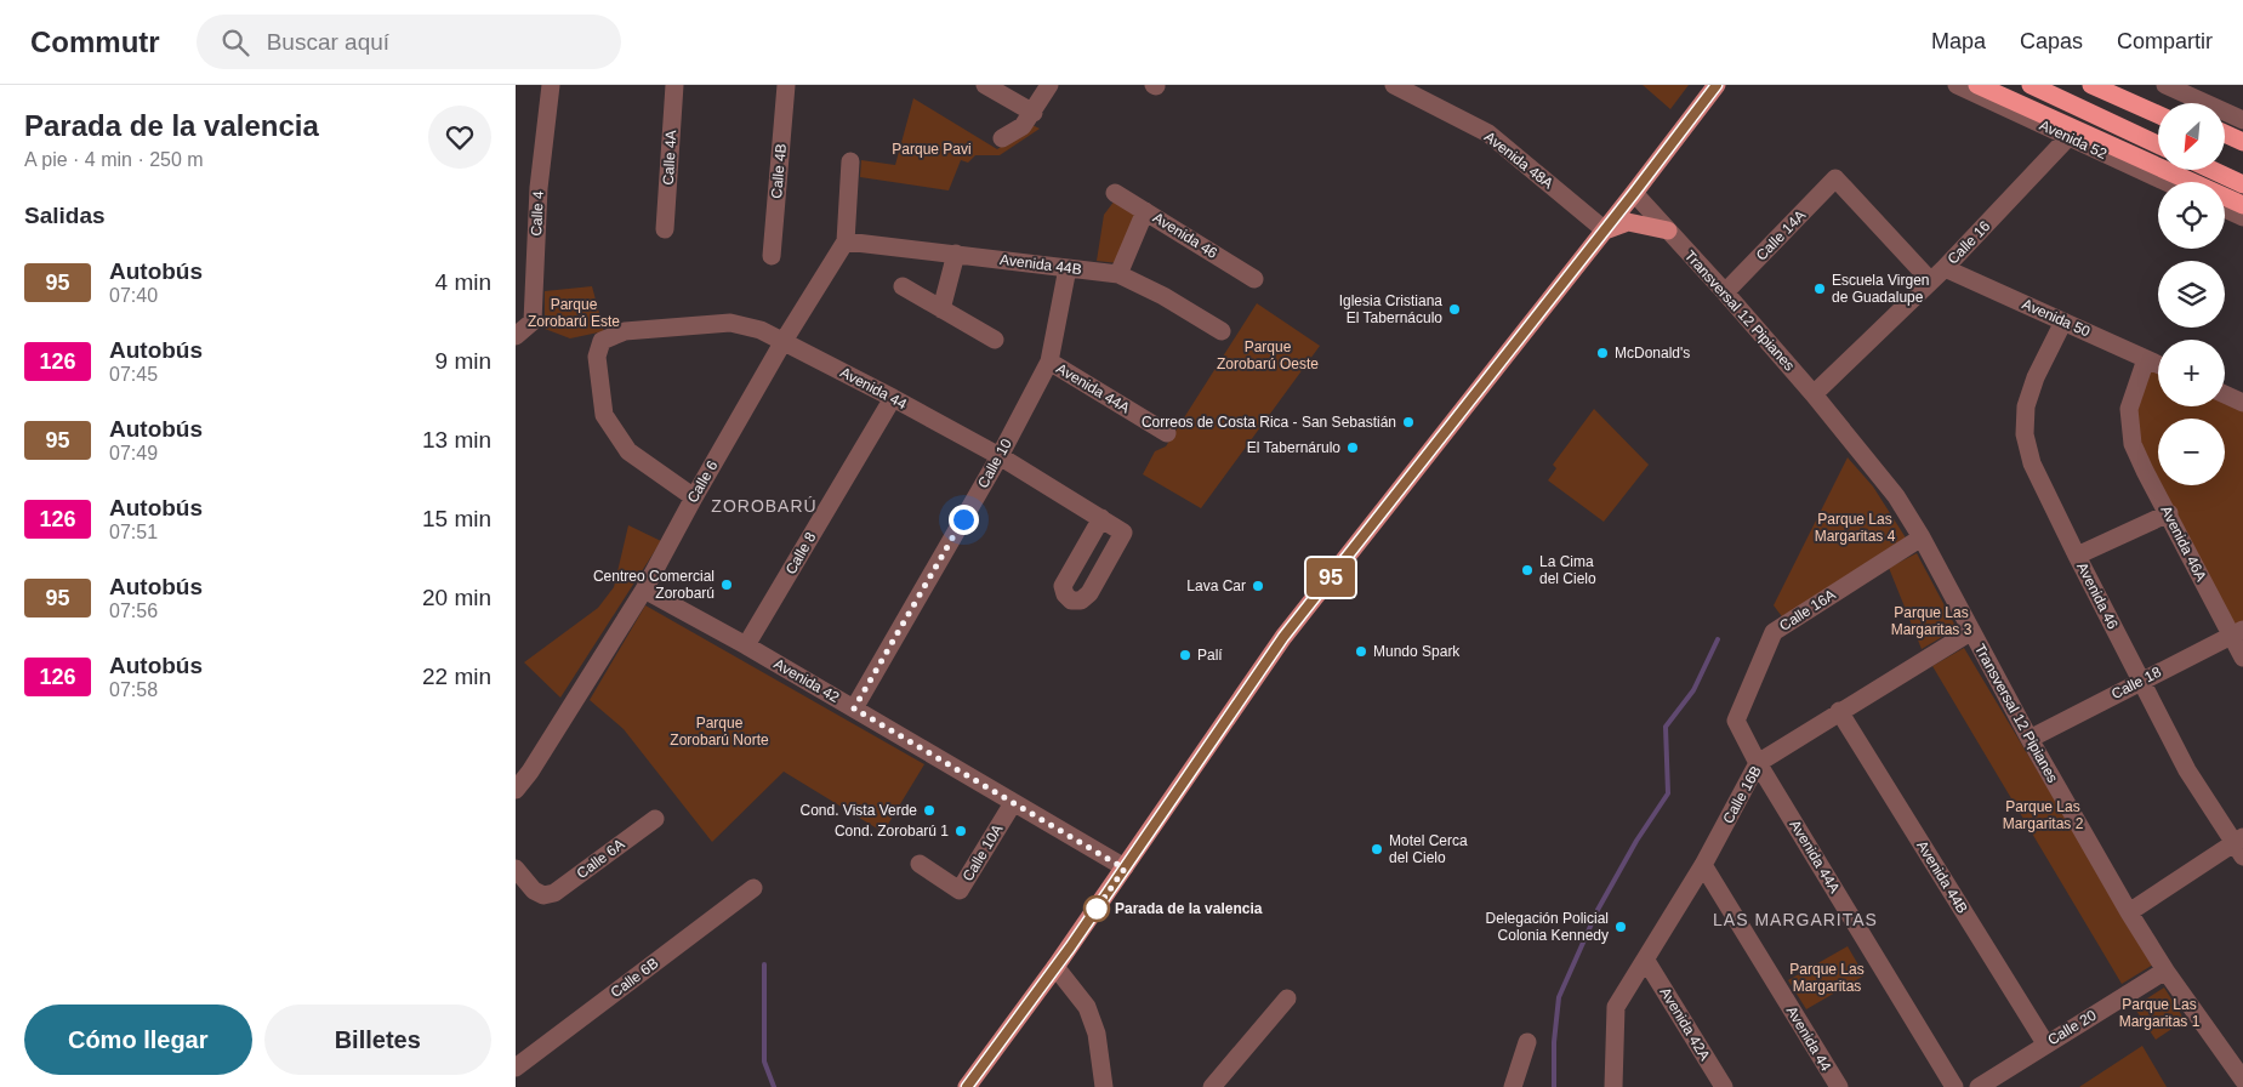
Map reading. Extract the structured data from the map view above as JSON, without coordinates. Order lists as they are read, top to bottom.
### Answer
{
  "streets": {
    "street": [
      "Avenida 52",
      "Calle 4A",
      "Avenida 48A",
      "Calle 4B",
      "Calle 4",
      "Avenida 46",
      "Calle 14A",
      "Calle 16",
      "Avenida 44B",
      "Transversal 12 Pipianes",
      "Avenida 50",
      "Avenida 44",
      "Avenida 44A",
      "Calle 10",
      "Calle 6",
      "Avenida 46A",
      "Calle 8",
      "Calle 16A",
      "Avenida 42",
      "Calle 18",
      "Calle 16B",
      "Calle 10A",
      "Calle 6A",
      "Calle 6B",
      "Avenida 42A",
      "Calle 20"
    ]
  },
  "crossings": [
    ["Avenida 52", "Calle 16"],
    ["Avenida 46", "Avenida 50"],
    ["Avenida 46", "Calle 18"],
    ["Calle 14A", "Transversal 12 Pipianes"],
    ["Calle 14A", "Avenida 50"],
    ["Calle 16", "Transversal 12 Pipianes"],
    ["Calle 16", "Avenida 50"],
    ["Avenida 44B", "Calle 10"],
    ["Avenida 44B", "Calle 6"],
    ["Avenida 44B", "Calle 16B"],
    ["Avenida 44B", "Calle 20"],
    ["Transversal 12 Pipianes", "Calle 16A"],
    ["Transversal 12 Pipianes", "Calle 18"],
    ["Transversal 12 Pipianes", "Calle 16B"],
    ["Transversal 12 Pipianes", "Calle 20"],
    ["Avenida 50", "Avenida 46A"],
    ["Avenida 44", "Calle 10"],
    ["Avenida 44", "Calle 6"],
    ["Avenida 44", "Calle 8"],
    ["Avenida 44", "Calle 16B"],
    ["Avenida 44A", "Calle 10"],
    ["Avenida 44A", "Calle 16A"],
    ["Avenida 44A", "Calle 16B"],
    ["Calle 10", "Avenida 42"],
    ["Calle 6", "Avenida 42"],
    ["Avenida 46A", "Calle 18"],
    ["Calle 8", "Avenida 42"],
    ["Avenida 42", "Calle 10A"],
    ["Calle 16B", "Avenida 42A"]
  ],
  "districts": ["ZOROBARÚ", "LAS MARGARITAS"],
  "parks": [
    "Parque Pavi",
    "Parque Zorobarú Este",
    "Parque Zorobarú Oeste",
    "Parque Las Margaritas 4",
    "Parque Las Margaritas 3",
    "Parque Zorobarú Norte",
    "Parque Las Margaritas 2",
    "Parque Las Margaritas",
    "Parque Las Margaritas 1"
  ],
  "places": [
    "Escuela Virgen de Guadalupe",
    "Iglesia Cristiana El Tabernáculo",
    "McDonald's",
    "Correos de Costa Rica - San Sebastián",
    "El Tabernárulo",
    "La Cima del Cielo",
    "Centreo Comercial Zorobarú",
    "Lava Car",
    "Mundo Spark",
    "Palí",
    "Cond. Vista Verde",
    "Cond. Zorobarú 1",
    "Motel Cerca del Cielo",
    "Parada de la valencia",
    "Delegación Policial Colonia Kennedy"
  ],
  "lines": ["bus line 95"],
  "north": "bottom left",
  "page": {
    "header": "Commutr",
    "search": "Buscar aquí",
    "nav": ["Mapa", "Capas", "Compartir"],
    "heading": [
      ["Parada de la valencia", "A pie · 4 min · 250 m"],
      "Salidas"
    ],
    "on_map": "95",
    "map_buttons": ["+", "−"],
    "list": [
      {
        "mark": "95",
        "name": "Autobús",
        "note": "07:40",
        "value": "4 min"
      },
      {
        "mark": "126",
        "name": "Autobús",
        "note": "07:45",
        "value": "9 min"
      },
      {
        "mark": "95",
        "name": "Autobús",
        "note": "07:49",
        "value": "13 min"
      },
      {
        "mark": "126",
        "name": "Autobús",
        "note": "07:51",
        "value": "15 min"
      },
      {
        "mark": "95",
        "name": "Autobús",
        "note": "07:56",
        "value": "20 min"
      },
      {
        "mark": "126",
        "name": "Autobús",
        "note": "07:58",
        "value": "22 min"
      }
    ],
    "buttons": ["Cómo llegar", "Billetes"]
  }
}
